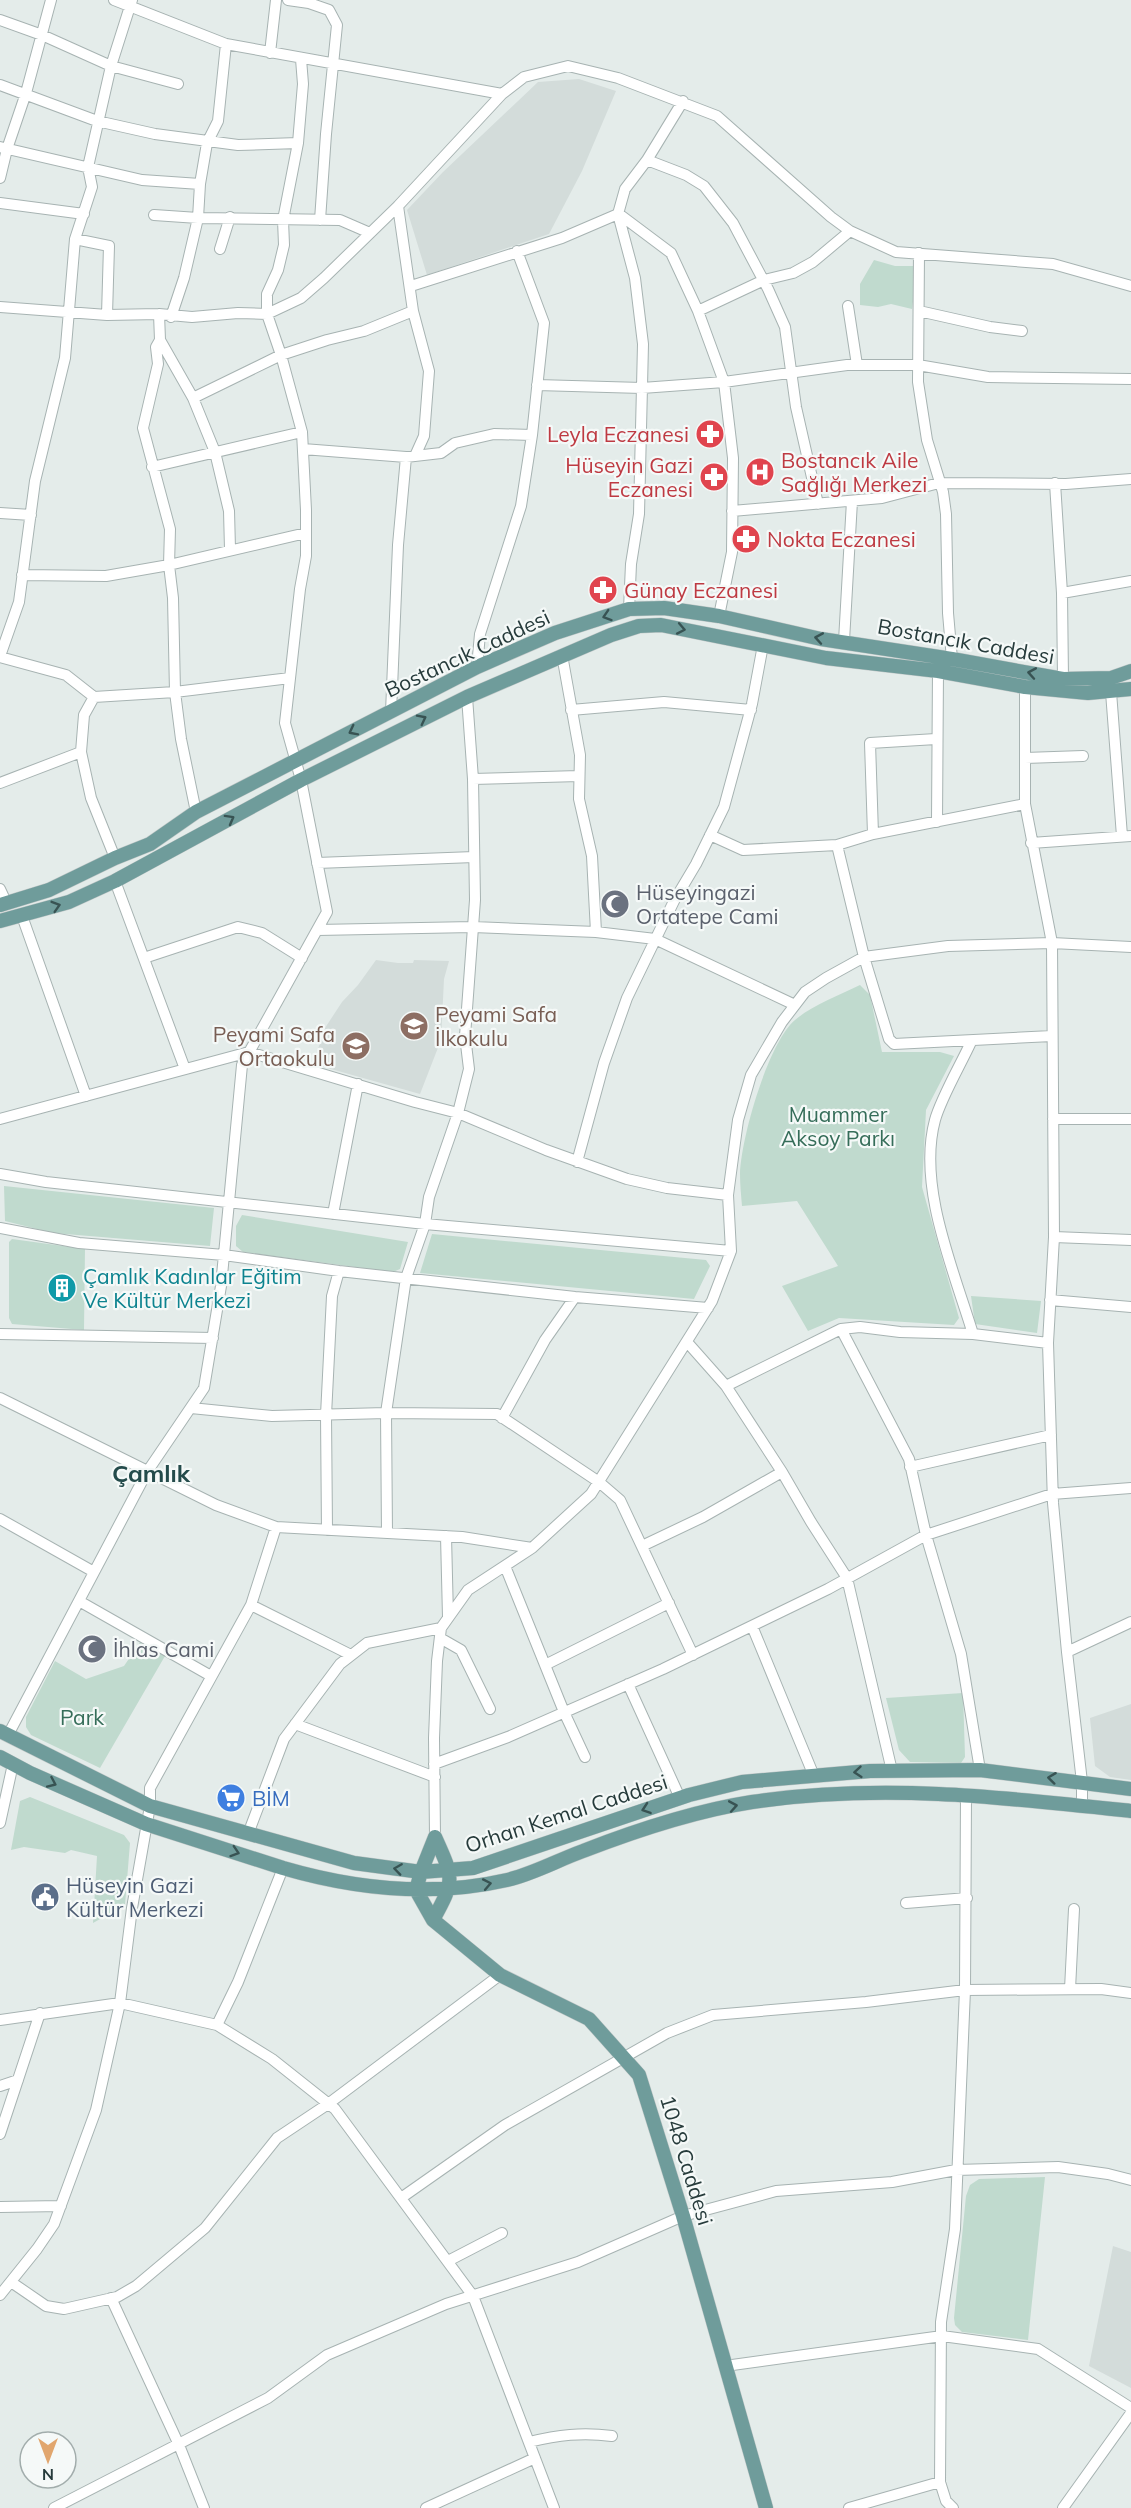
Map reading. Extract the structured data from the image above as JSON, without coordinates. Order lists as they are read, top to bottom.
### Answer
{
  "streets": {
    "main road": ["Bostancık Caddesi", "Orhan Kemal Caddesi", "1048 Caddesi"]
  },
  "crossings": [
    ["Orhan Kemal Caddesi", "1048 Caddesi"]
  ],
  "districts": ["Çamlık"],
  "parks": ["Muammer Aksoy Parkı", "Park"],
  "places": {
    "pharmacy": [
      "Leyla Eczanesi",
      "Hüseyin Gazi Eczanesi",
      "Nokta Eczanesi",
      "Günay Eczanesi"
    ],
    "hospital": ["Bostancık Aile Sağlığı Merkezi"],
    "mosque": ["Hüseyingazi Ortatepe Cami", "İhlas Cami"],
    "school or university": ["Peyami Safa İlkokulu", "Peyami Safa Ortaokulu"],
    "building": ["Çamlık Kadınlar Eğitim Ve Kültür Merkezi"],
    "supermarket": ["BİM"],
    "public building": ["Hüseyin Gazi Kültür Merkezi"]
  },
  "north": "bottom"
}
